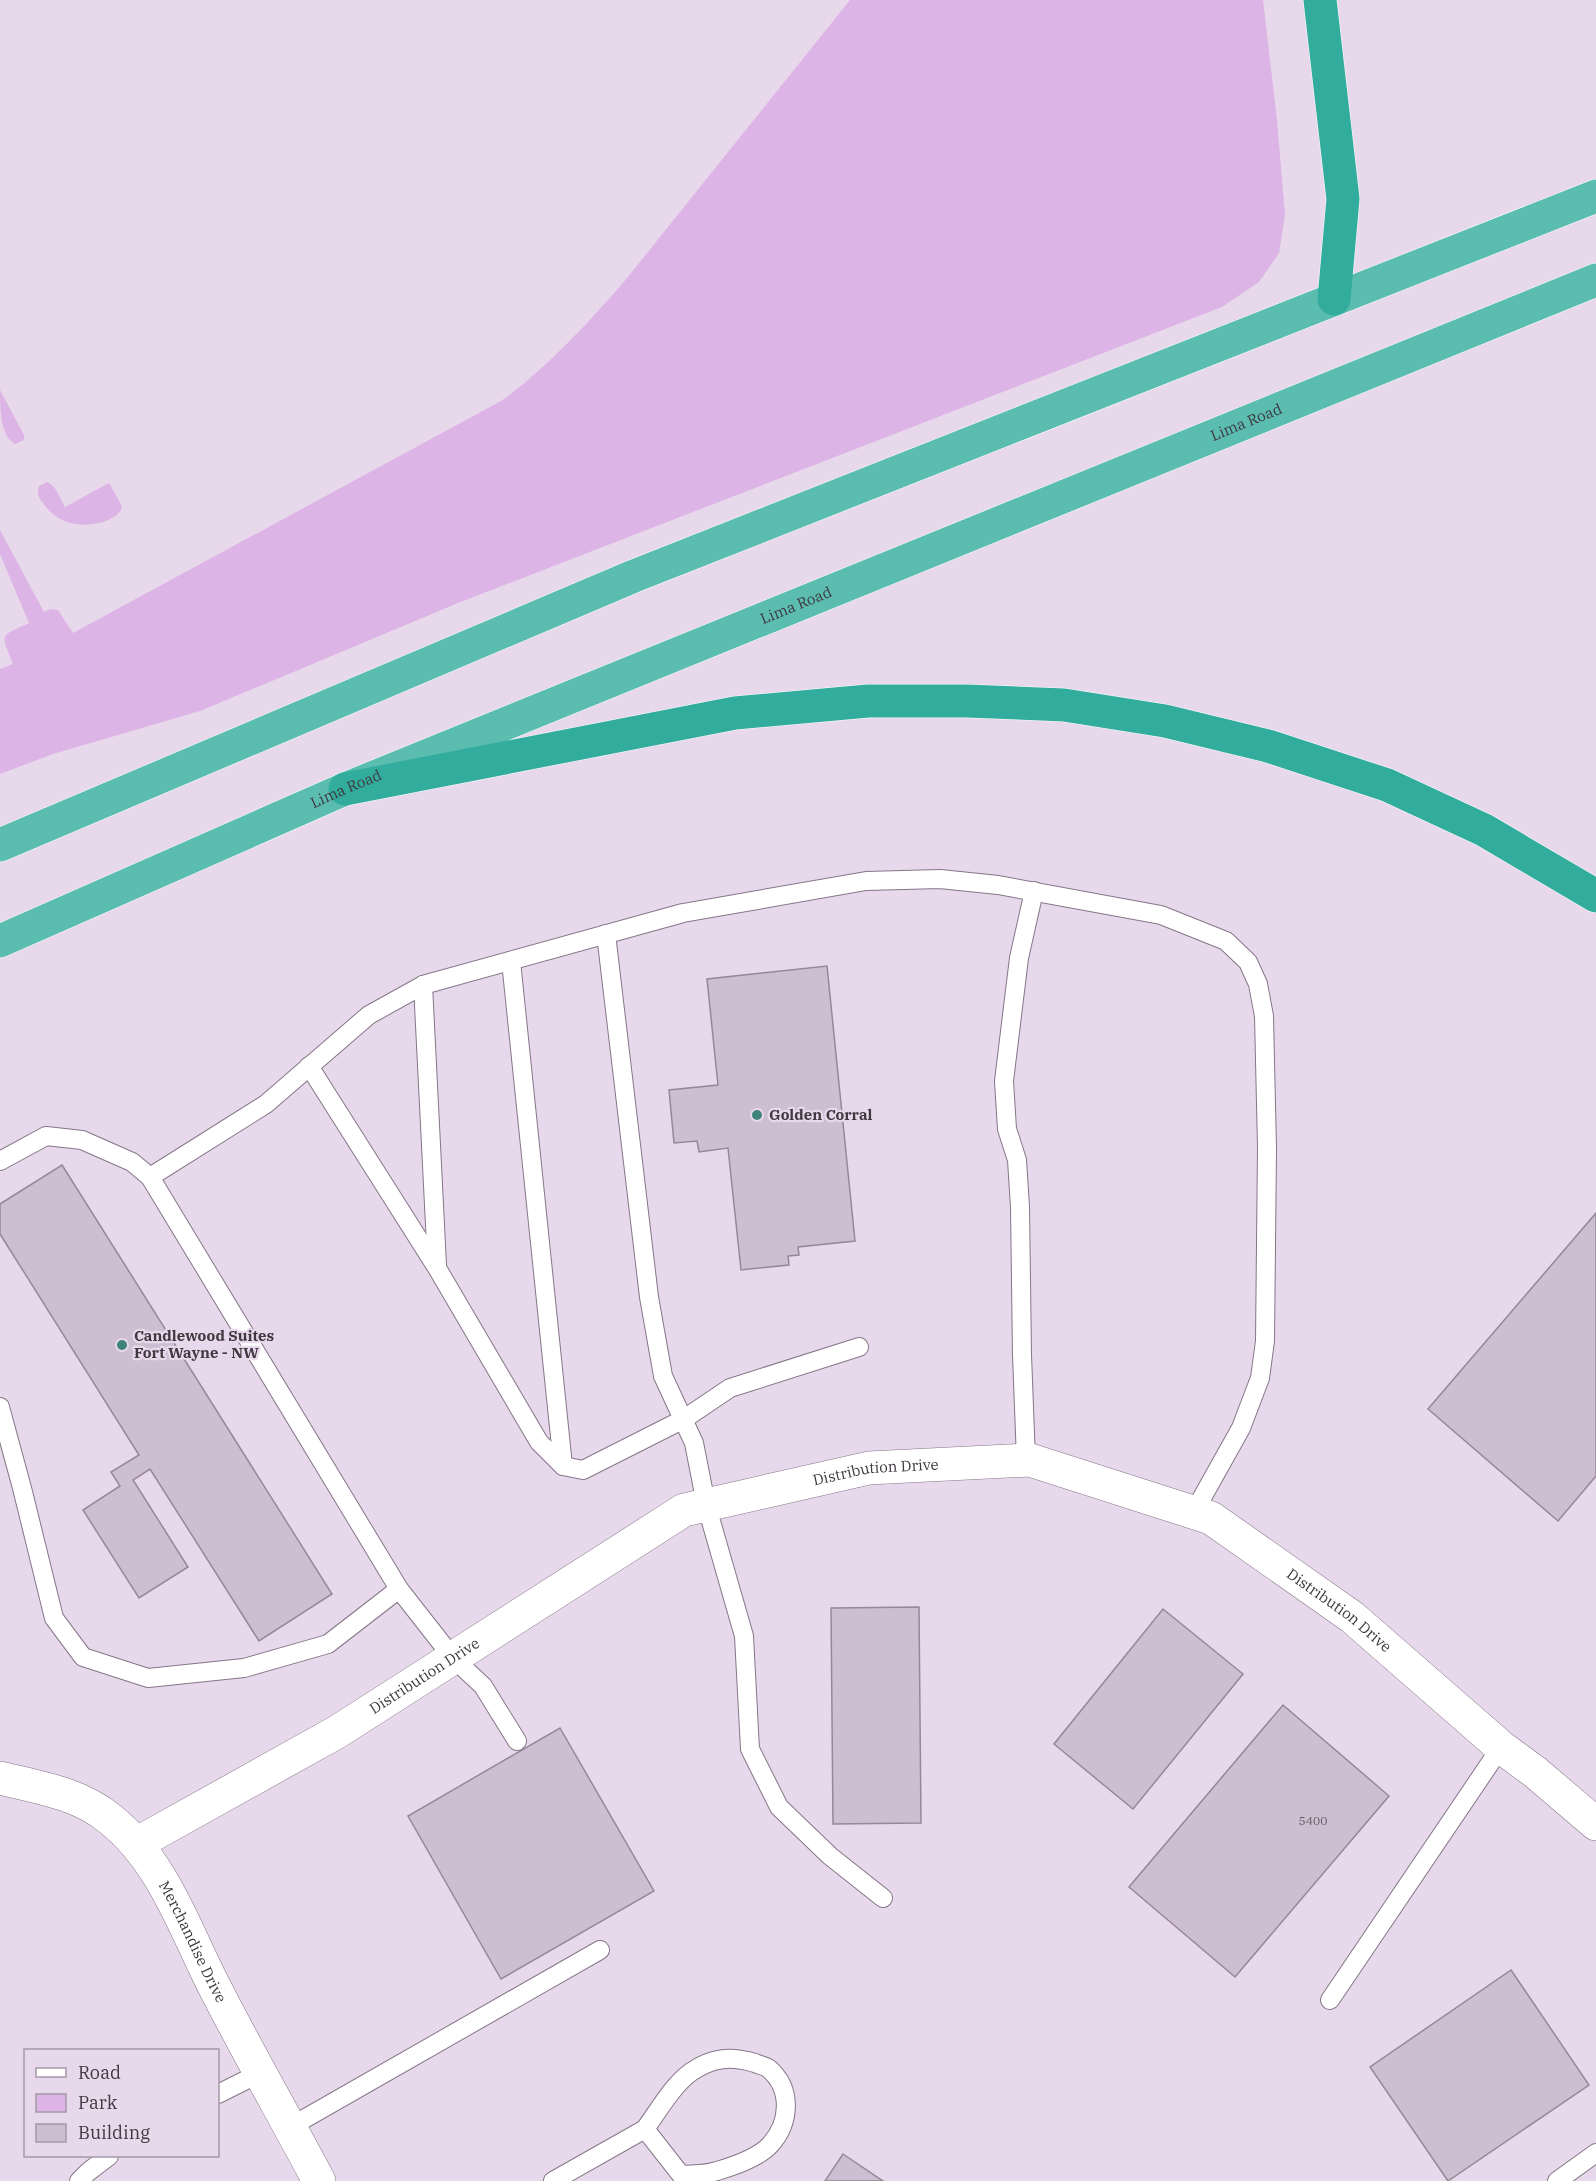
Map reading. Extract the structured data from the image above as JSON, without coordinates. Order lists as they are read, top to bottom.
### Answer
{
  "streets": {
    "highway": ["Lima Road"],
    "street": ["Distribution Drive", "Merchandise Drive"]
  },
  "crossings": [
    ["Distribution Drive", "Merchandise Drive"]
  ],
  "places": ["Golden Corral", "Candlewood Suites Fort Wayne - NW"],
  "house_numbers": ["5400"],
  "legend": ["Road", "Park", "Building"]
}
